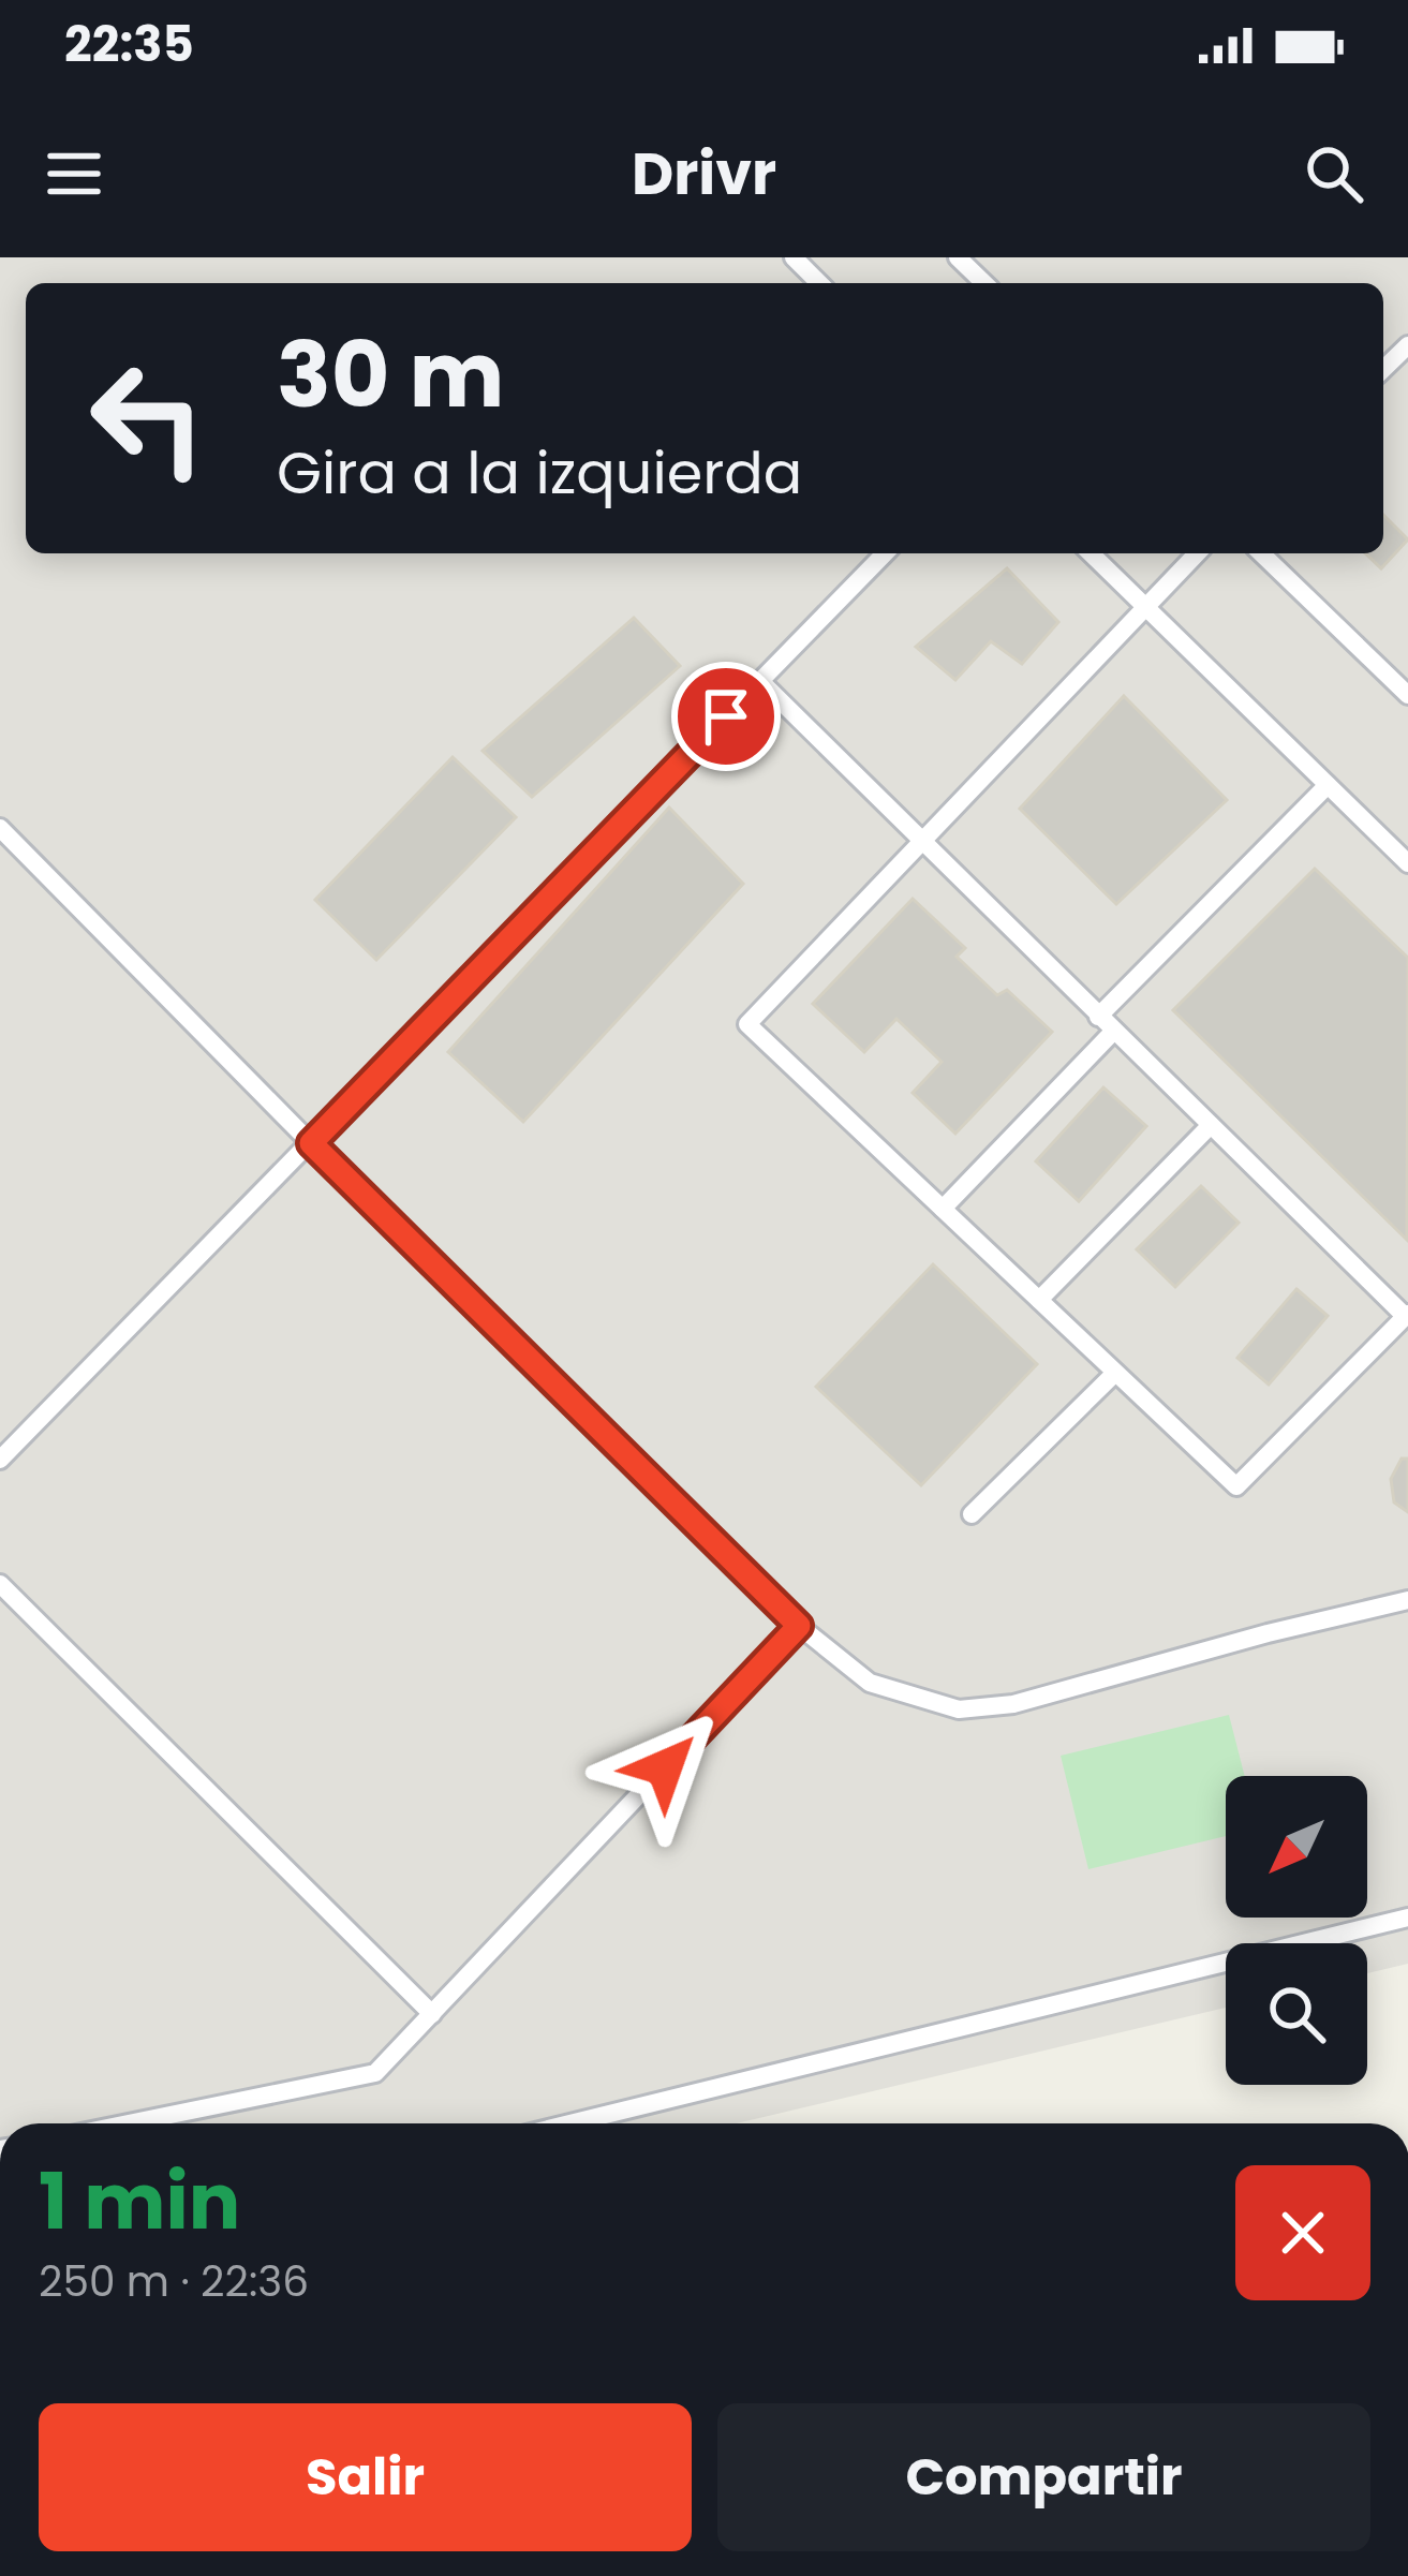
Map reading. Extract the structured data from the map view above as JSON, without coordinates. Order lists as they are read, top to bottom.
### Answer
{
  "north": "bottom left",
  "page": {
    "status": "22:35",
    "header": "Drivr",
    "turn": ["30 m", "Gira a la izquierda"],
    "heading": ["1 min", "250 m · 22:36"],
    "buttons": ["Salir", "Compartir"]
  }
}
